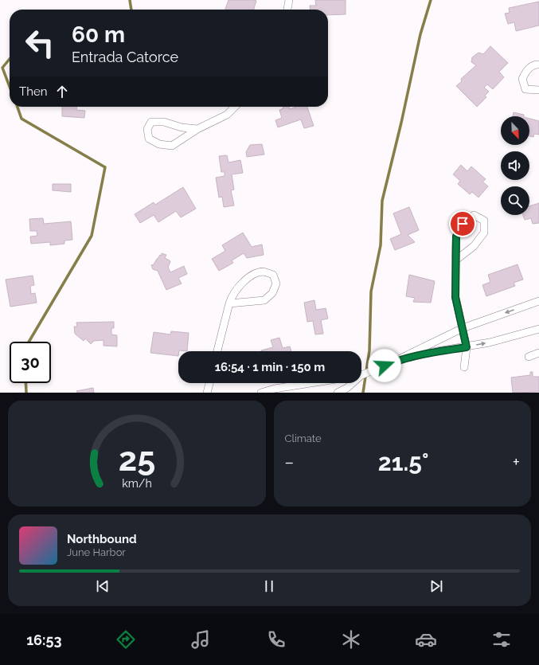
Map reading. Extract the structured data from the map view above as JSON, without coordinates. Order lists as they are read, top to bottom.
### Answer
{
  "north": "bottom right",
  "page": {
    "turn": ["60 m", "Entrada Catorce"],
    "then": "Then",
    "limit": "30",
    "trip": "16:54 · 1 min · 150 m",
    "tile": "Climate",
    "heat": ["−", "21.5°", "+"],
    "song": ["Northbound", "June Harbor"],
    "tabs": "16:53",
    "gauge": ["25", "km/h"]
  }
}
